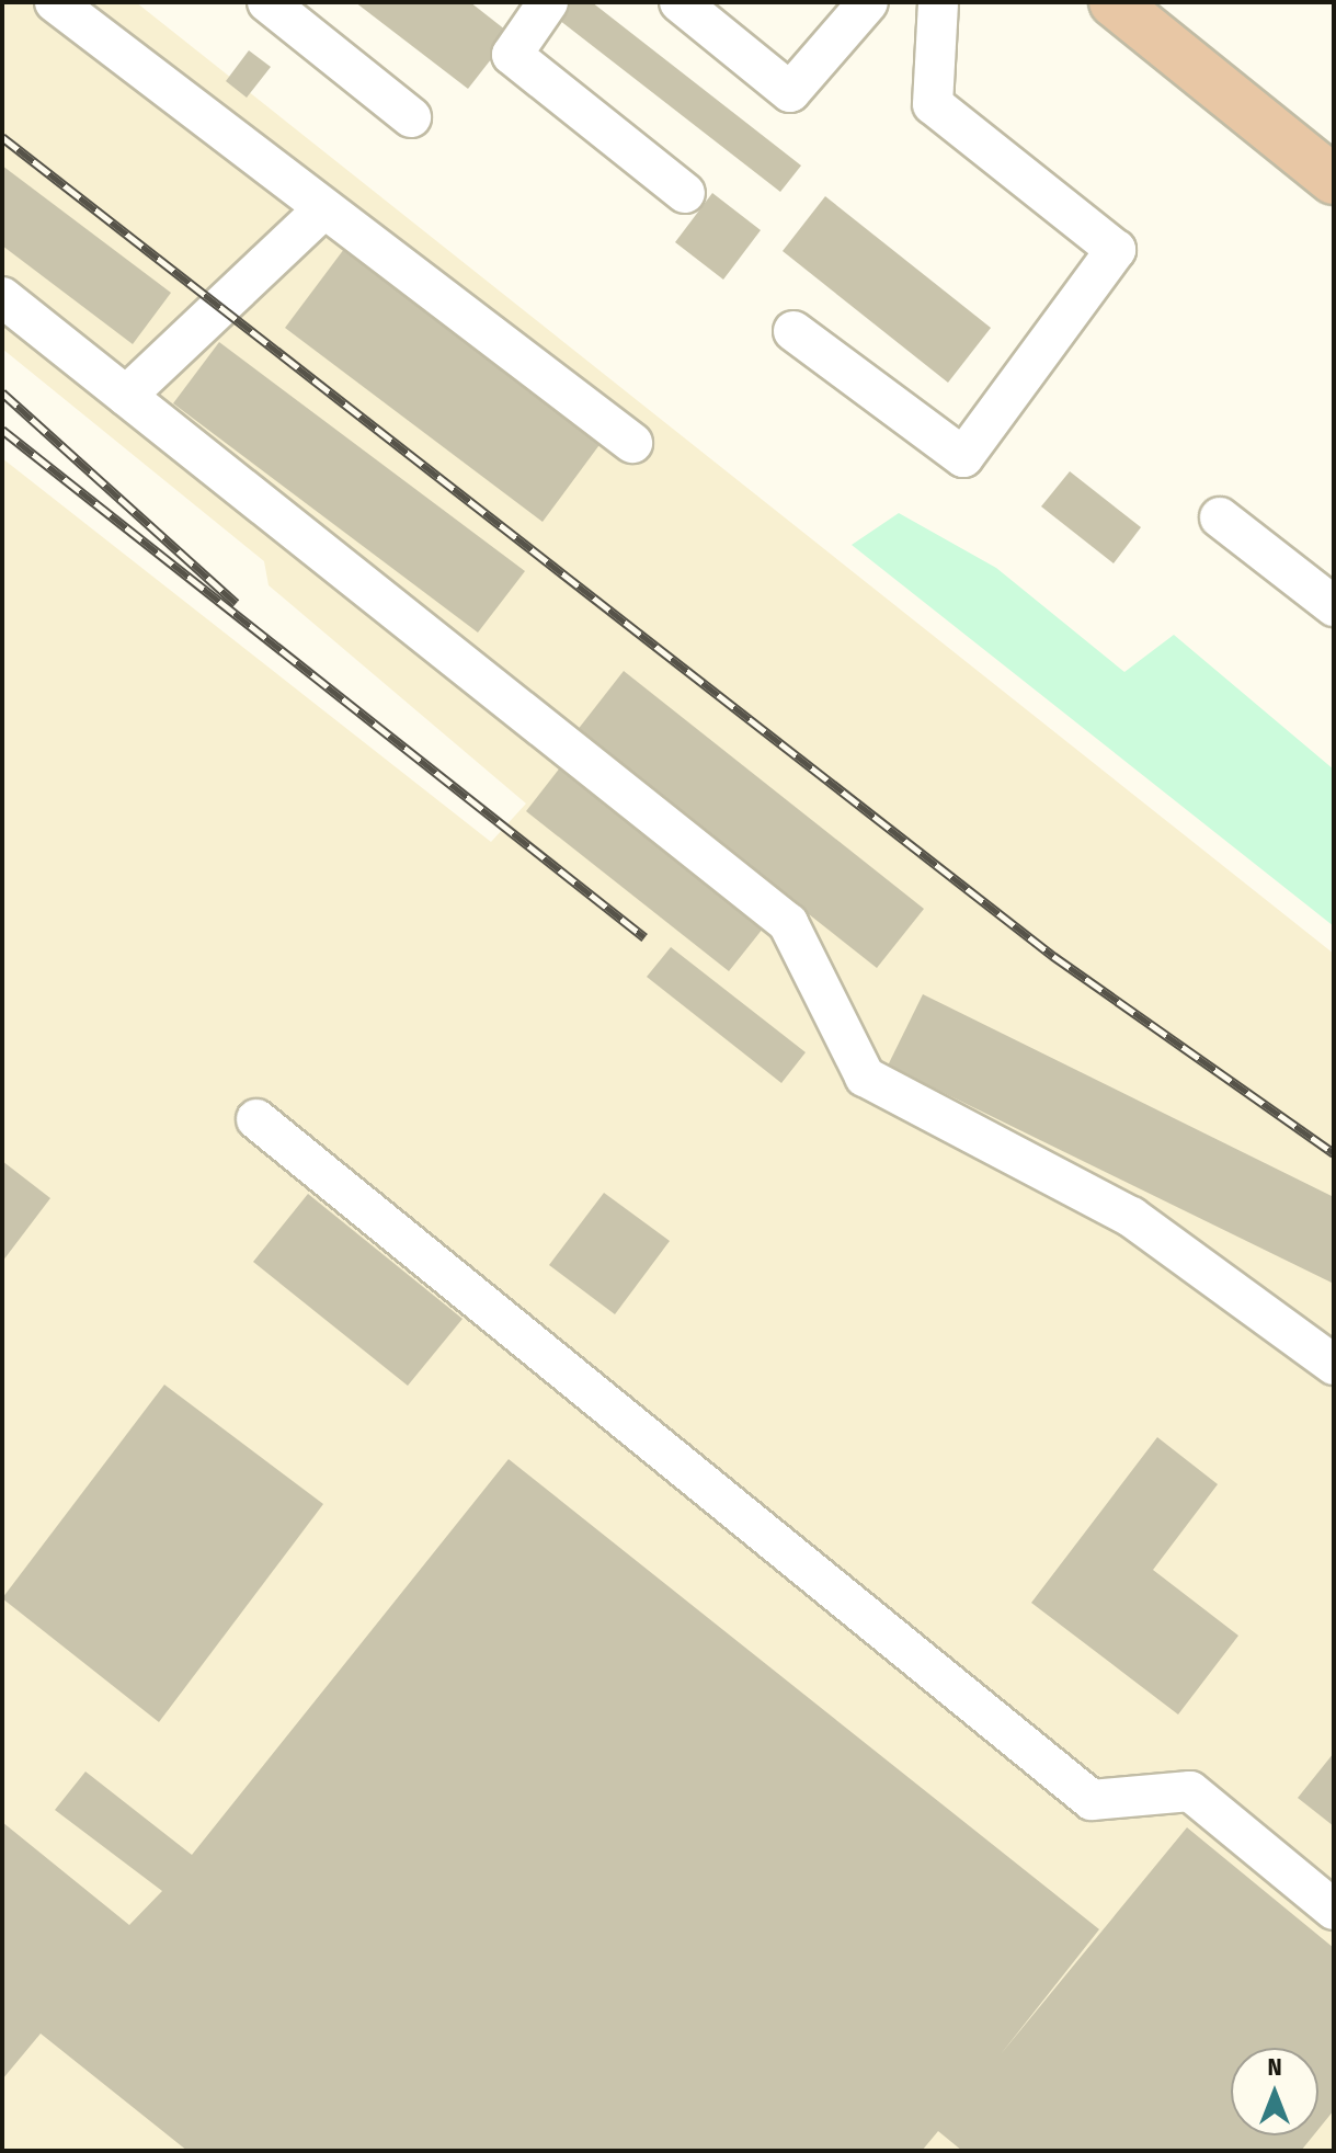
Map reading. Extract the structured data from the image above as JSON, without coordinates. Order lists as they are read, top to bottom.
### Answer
{
  "north": "top"
}
